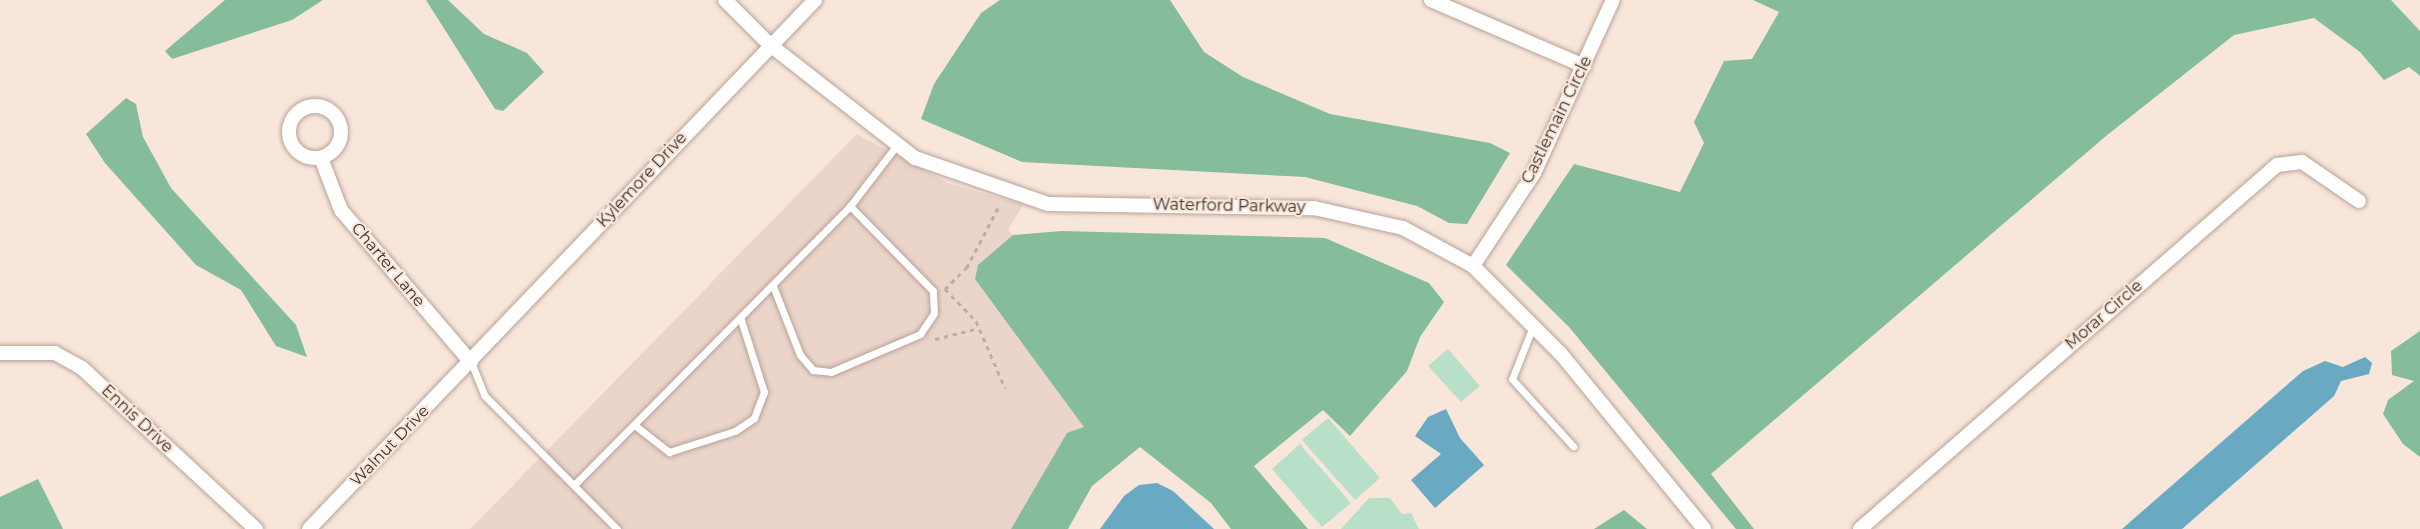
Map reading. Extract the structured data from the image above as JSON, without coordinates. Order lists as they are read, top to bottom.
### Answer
{
  "streets": {
    "street": [
      "Castlemain Circle",
      "Kylemore Drive",
      "Waterford Parkway",
      "Charter Lane",
      "Morar Circle",
      "Ennis Drive",
      "Walnut Drive"
    ]
  },
  "crossings": [
    ["Castlemain Circle", "Waterford Parkway"],
    ["Kylemore Drive", "Waterford Parkway"],
    ["Kylemore Drive", "Charter Lane"],
    ["Kylemore Drive", "Walnut Drive"],
    ["Charter Lane", "Walnut Drive"]
  ]
}
